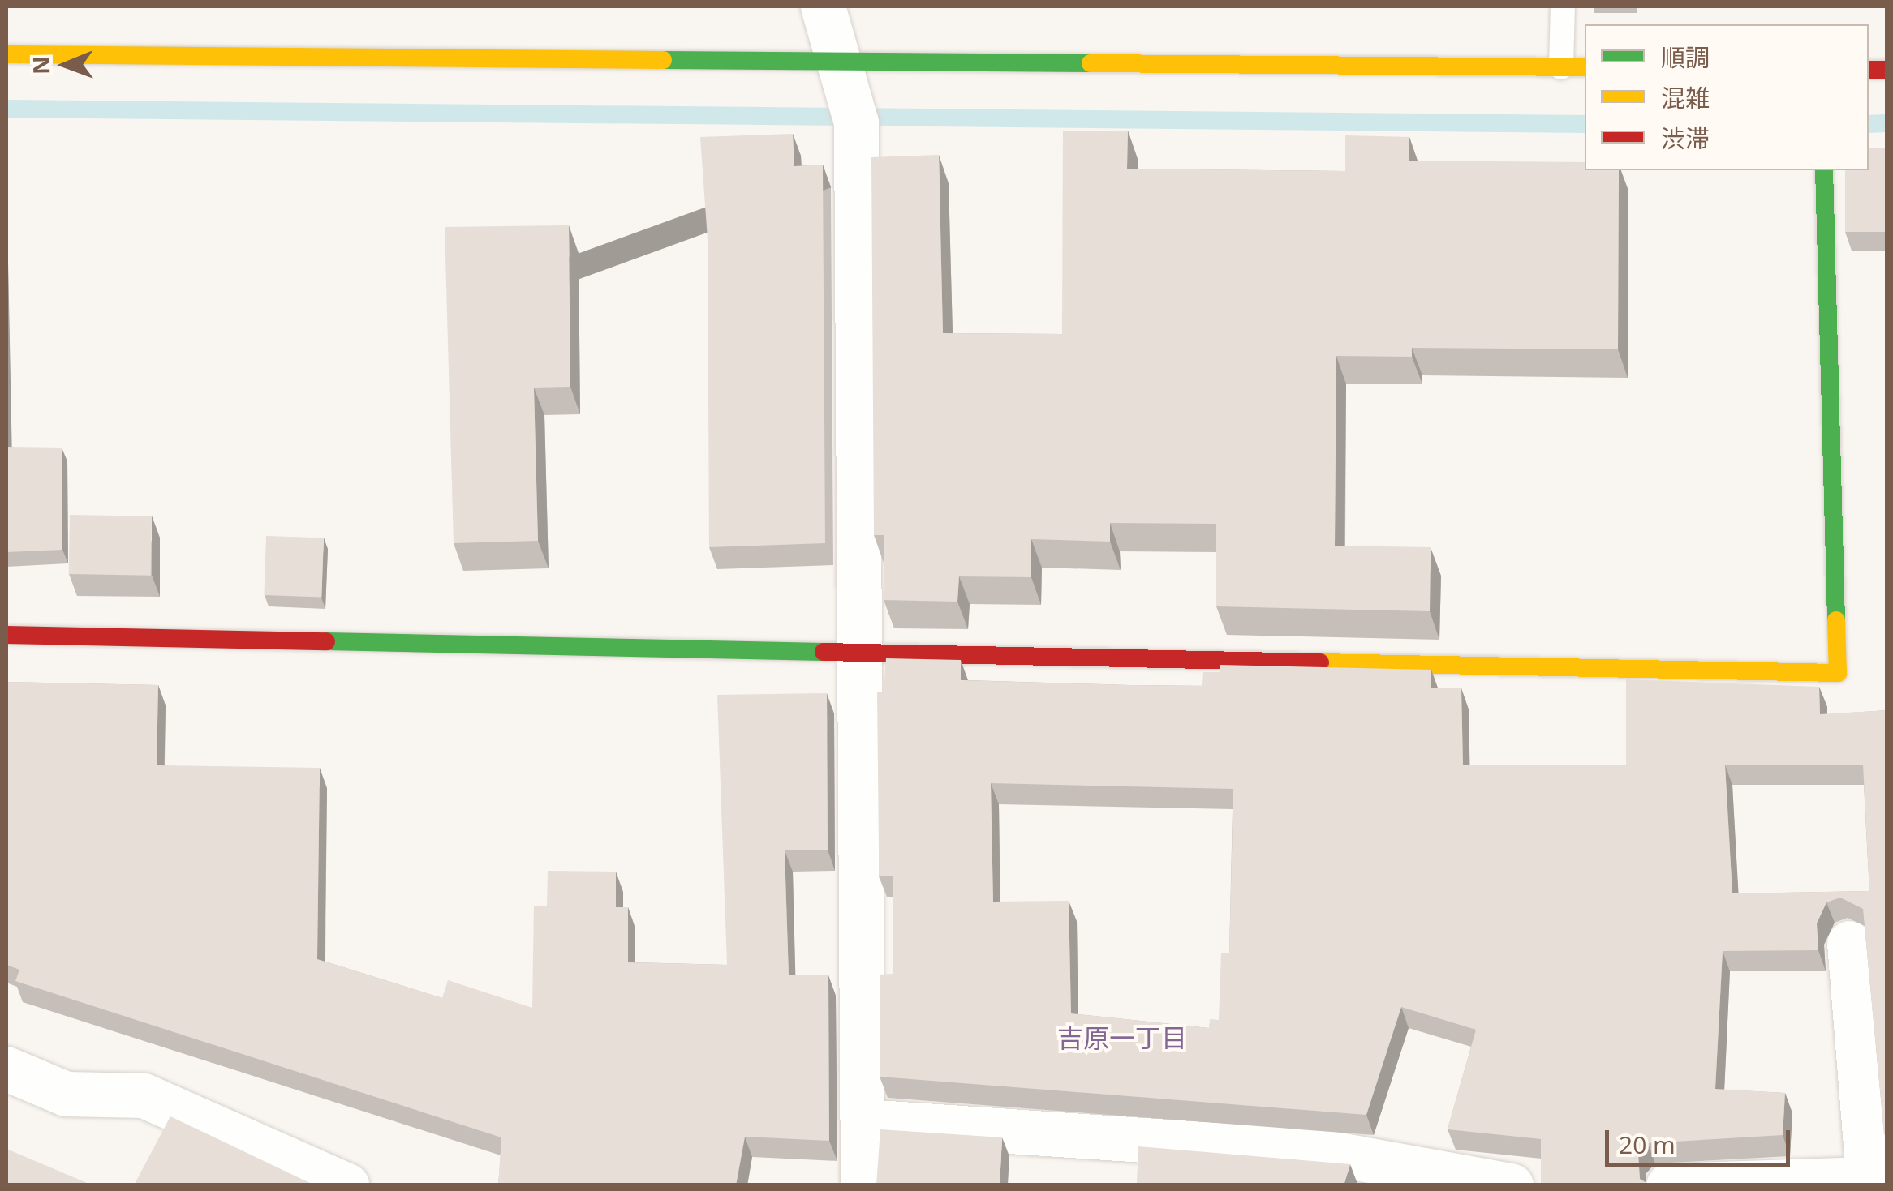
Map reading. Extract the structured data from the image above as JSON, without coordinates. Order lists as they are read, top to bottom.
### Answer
{
  "districts": ["吉原一丁目"],
  "legend": ["順調", "混雑", "渋滞"],
  "scale_bar": "20 m",
  "north": "left"
}
